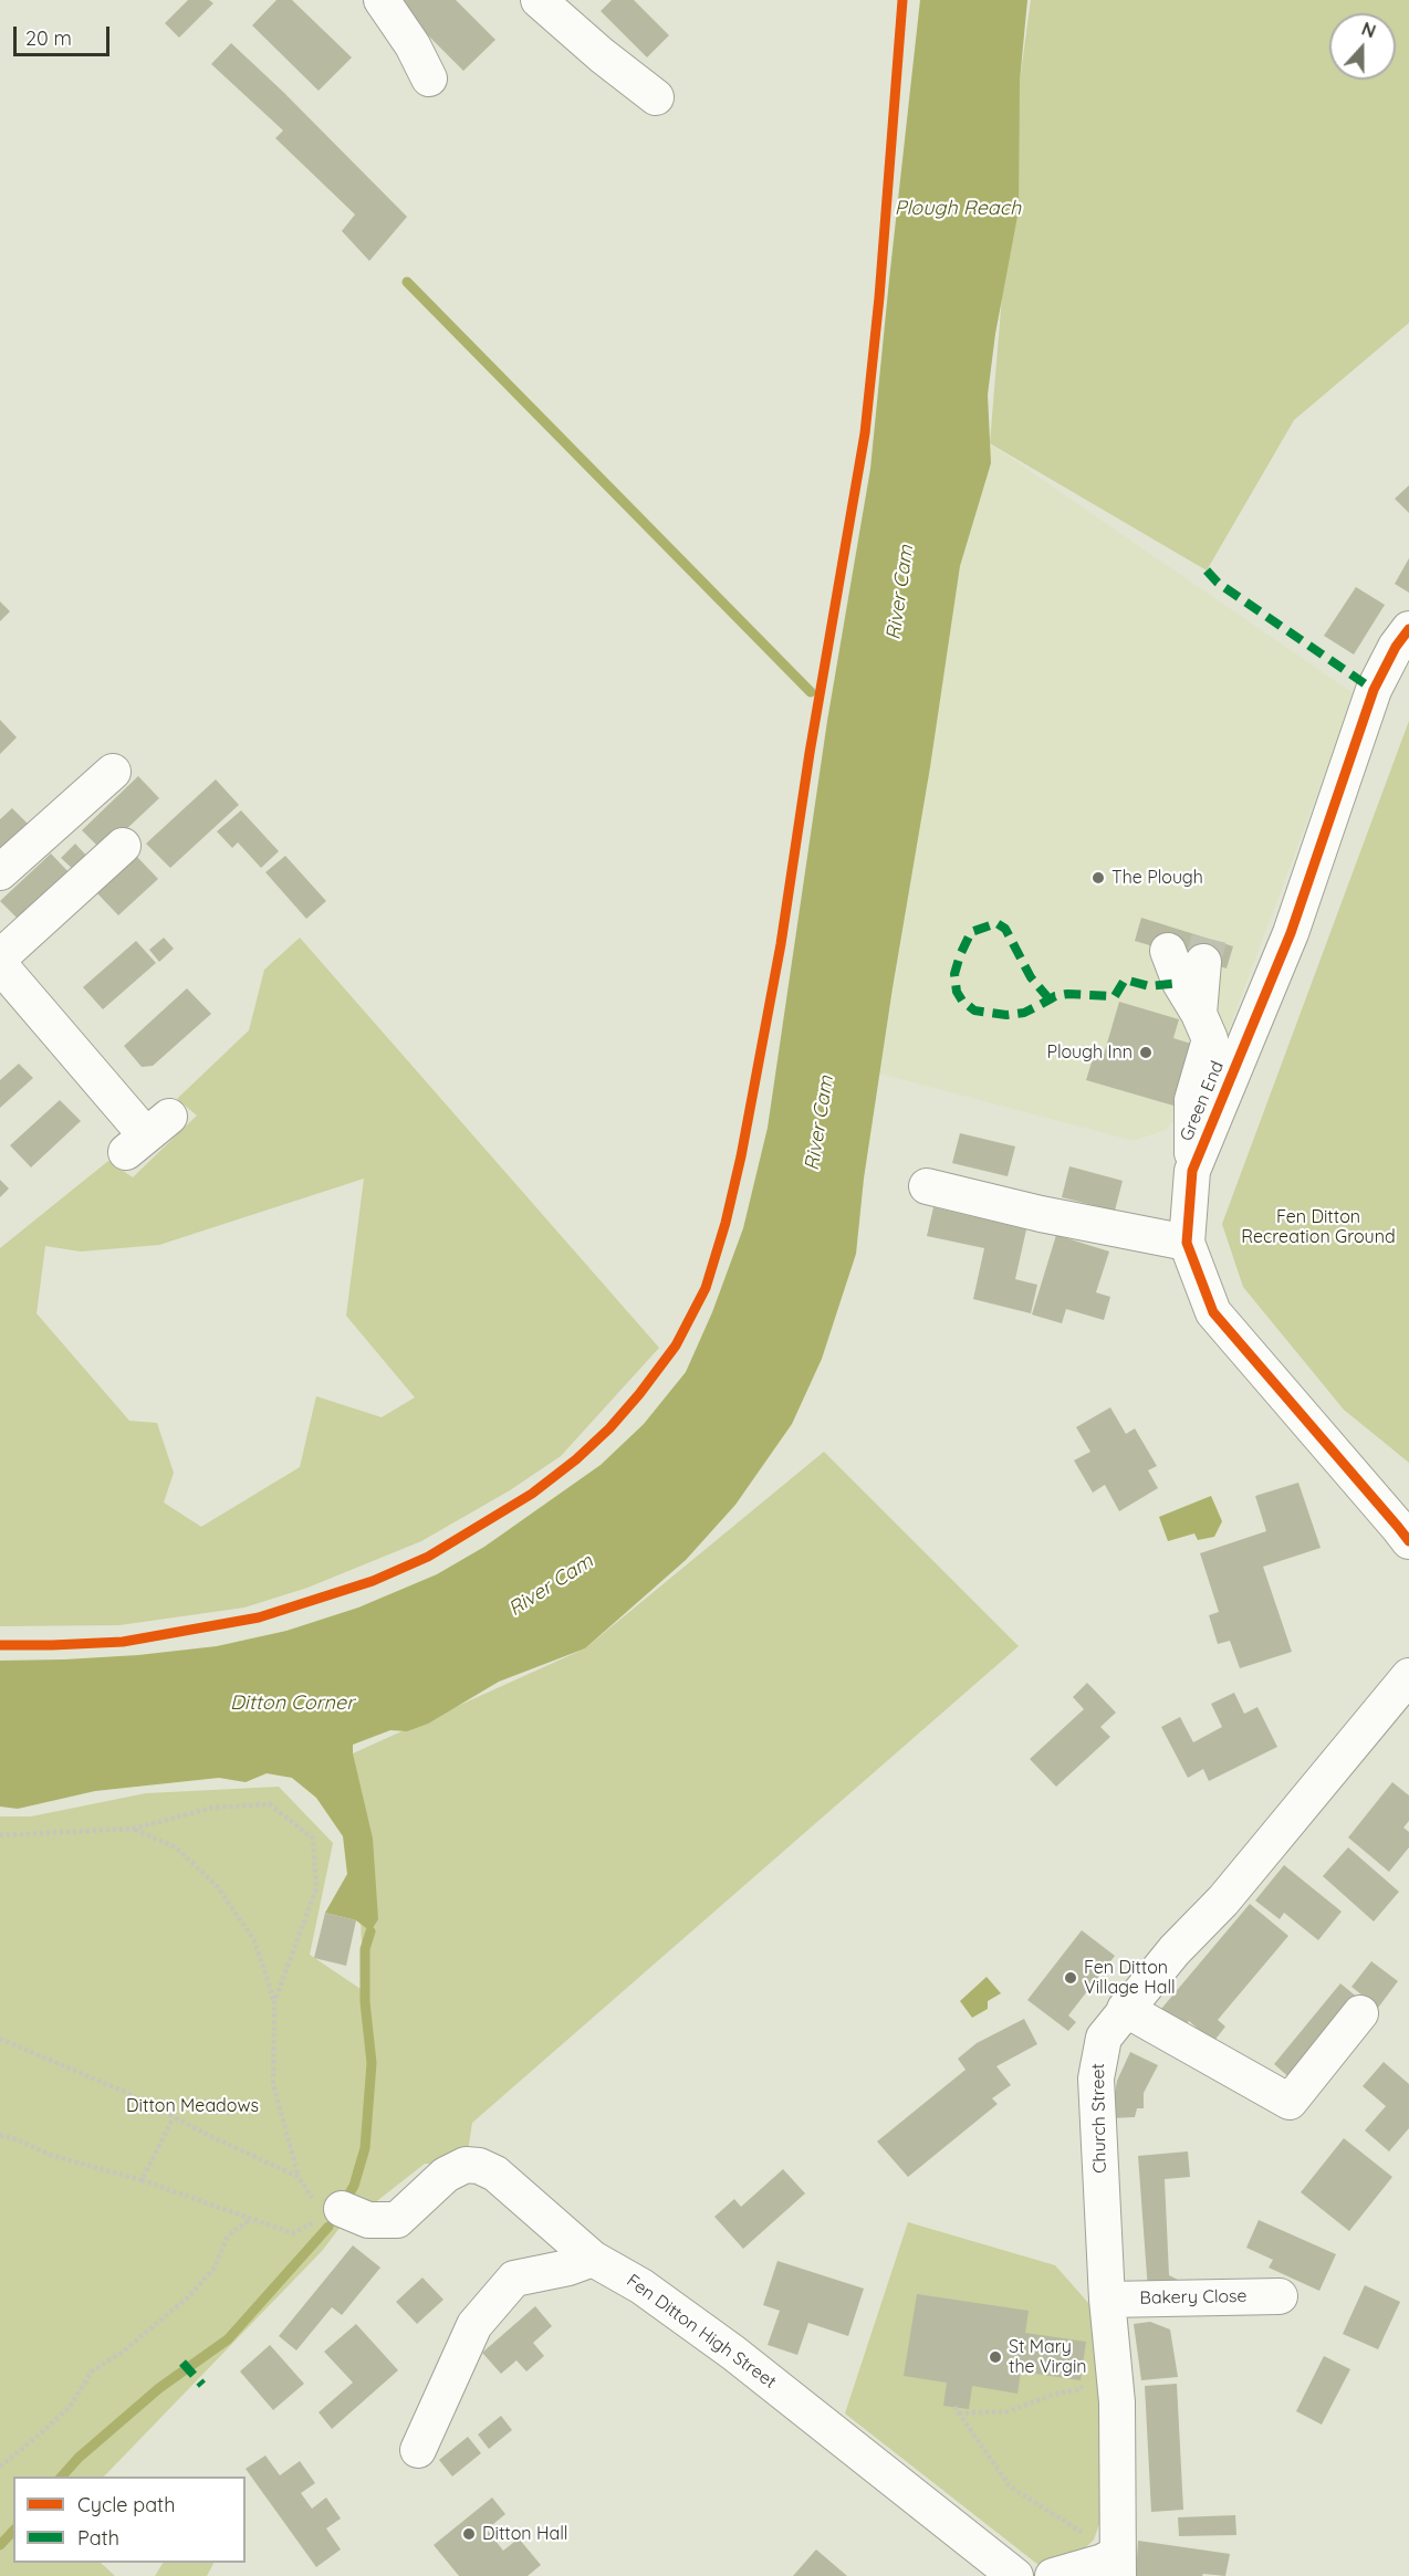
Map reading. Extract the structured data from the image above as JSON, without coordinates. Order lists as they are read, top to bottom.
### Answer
{
  "streets": {
    "street": [
      "Green End",
      "Church Street",
      "Bakery Close",
      "Fen Ditton High Street"
    ]
  },
  "crossings": [
    ["Church Street", "Bakery Close"]
  ],
  "water": ["Plough Reach", "River Cam", "Ditton Corner"],
  "parks": ["Fen Ditton Recreation Ground", "Ditton Meadows"],
  "places": [
    "The Plough",
    "Plough Inn",
    "Fen Ditton Village Hall",
    "St Mary the Virgin",
    "Ditton Hall"
  ],
  "legend": ["Cycle path", "Path"],
  "scale_bar": "20 m",
  "north": "top"
}
